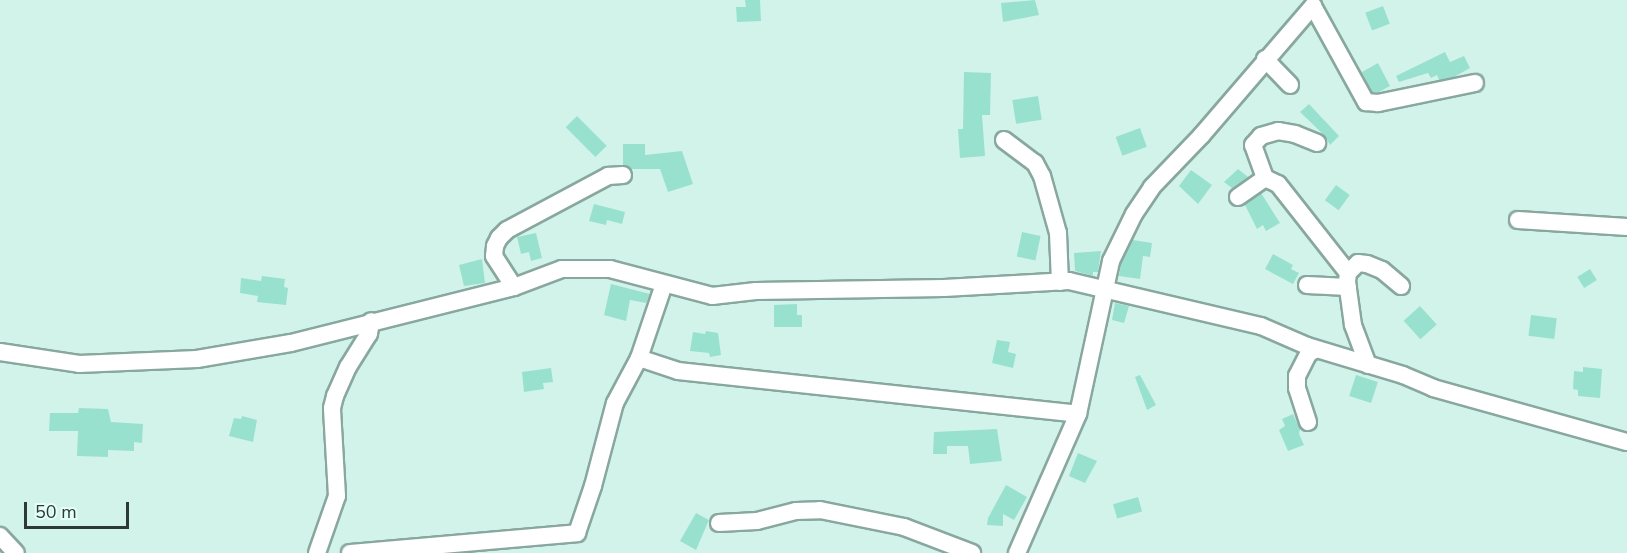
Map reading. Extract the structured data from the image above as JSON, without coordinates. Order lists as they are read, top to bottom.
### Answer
{
  "scale_bar": "50 m"
}
